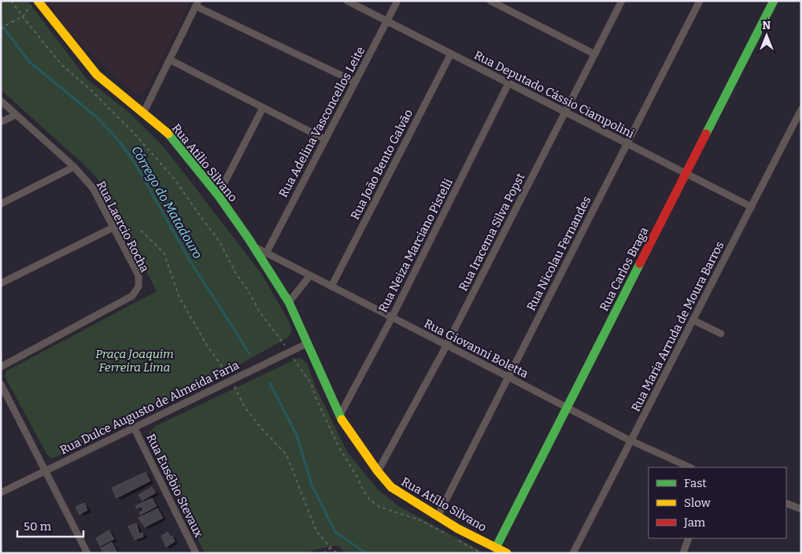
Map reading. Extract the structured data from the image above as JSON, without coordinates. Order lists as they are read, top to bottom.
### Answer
{
  "streets": {
    "street": [
      "Rua Deputado Cássio Ciampolini",
      "Rua Adelina Vasconcellos Leite",
      "Rua Atílio Silvano",
      "Rua João Bento Galvão",
      "Rua Laercio Rocha",
      "Rua Iracema Silva Popst",
      "Rua Neiza Marciano Pistelli",
      "Rua Nicolau Fernandes",
      "Rua Carlos Braga",
      "Rua Maria Arruda de Moura Barros",
      "Rua Giovanni Boletta",
      "Rua Dulce Augusto de Almeida Faria",
      "Rua Eusébio Stevaux"
    ]
  },
  "crossings": [
    ["Rua Deputado Cássio Ciampolini", "Rua Adelina Vasconcellos Leite"],
    ["Rua Deputado Cássio Ciampolini", "Rua João Bento Galvão"],
    ["Rua Deputado Cássio Ciampolini", "Rua Iracema Silva Popst"],
    ["Rua Deputado Cássio Ciampolini", "Rua Neiza Marciano Pistelli"],
    ["Rua Deputado Cássio Ciampolini", "Rua Nicolau Fernandes"],
    ["Rua Deputado Cássio Ciampolini", "Rua Carlos Braga"],
    ["Rua Deputado Cássio Ciampolini", "Rua Maria Arruda de Moura Barros"],
    ["Rua Adelina Vasconcellos Leite", "Rua Giovanni Boletta"],
    ["Rua Atílio Silvano", "Rua Iracema Silva Popst"],
    ["Rua Atílio Silvano", "Rua Neiza Marciano Pistelli"],
    ["Rua Atílio Silvano", "Rua Nicolau Fernandes"],
    ["Rua Atílio Silvano", "Rua Carlos Braga"],
    ["Rua Atílio Silvano", "Rua Giovanni Boletta"],
    ["Rua Atílio Silvano", "Rua Dulce Augusto de Almeida Faria"],
    ["Rua João Bento Galvão", "Rua Giovanni Boletta"],
    ["Rua Iracema Silva Popst", "Rua Giovanni Boletta"],
    ["Rua Neiza Marciano Pistelli", "Rua Giovanni Boletta"],
    ["Rua Nicolau Fernandes", "Rua Giovanni Boletta"],
    ["Rua Carlos Braga", "Rua Giovanni Boletta"],
    ["Rua Maria Arruda de Moura Barros", "Rua Giovanni Boletta"],
    ["Rua Dulce Augusto de Almeida Faria", "Rua Eusébio Stevaux"]
  ],
  "water": ["Córrego do Matadouro"],
  "parks": ["Praça Joaquim Ferreira Lima"],
  "legend": ["Fast", "Slow", "Jam"],
  "scale_bar": "50 m",
  "north": "top"
}
